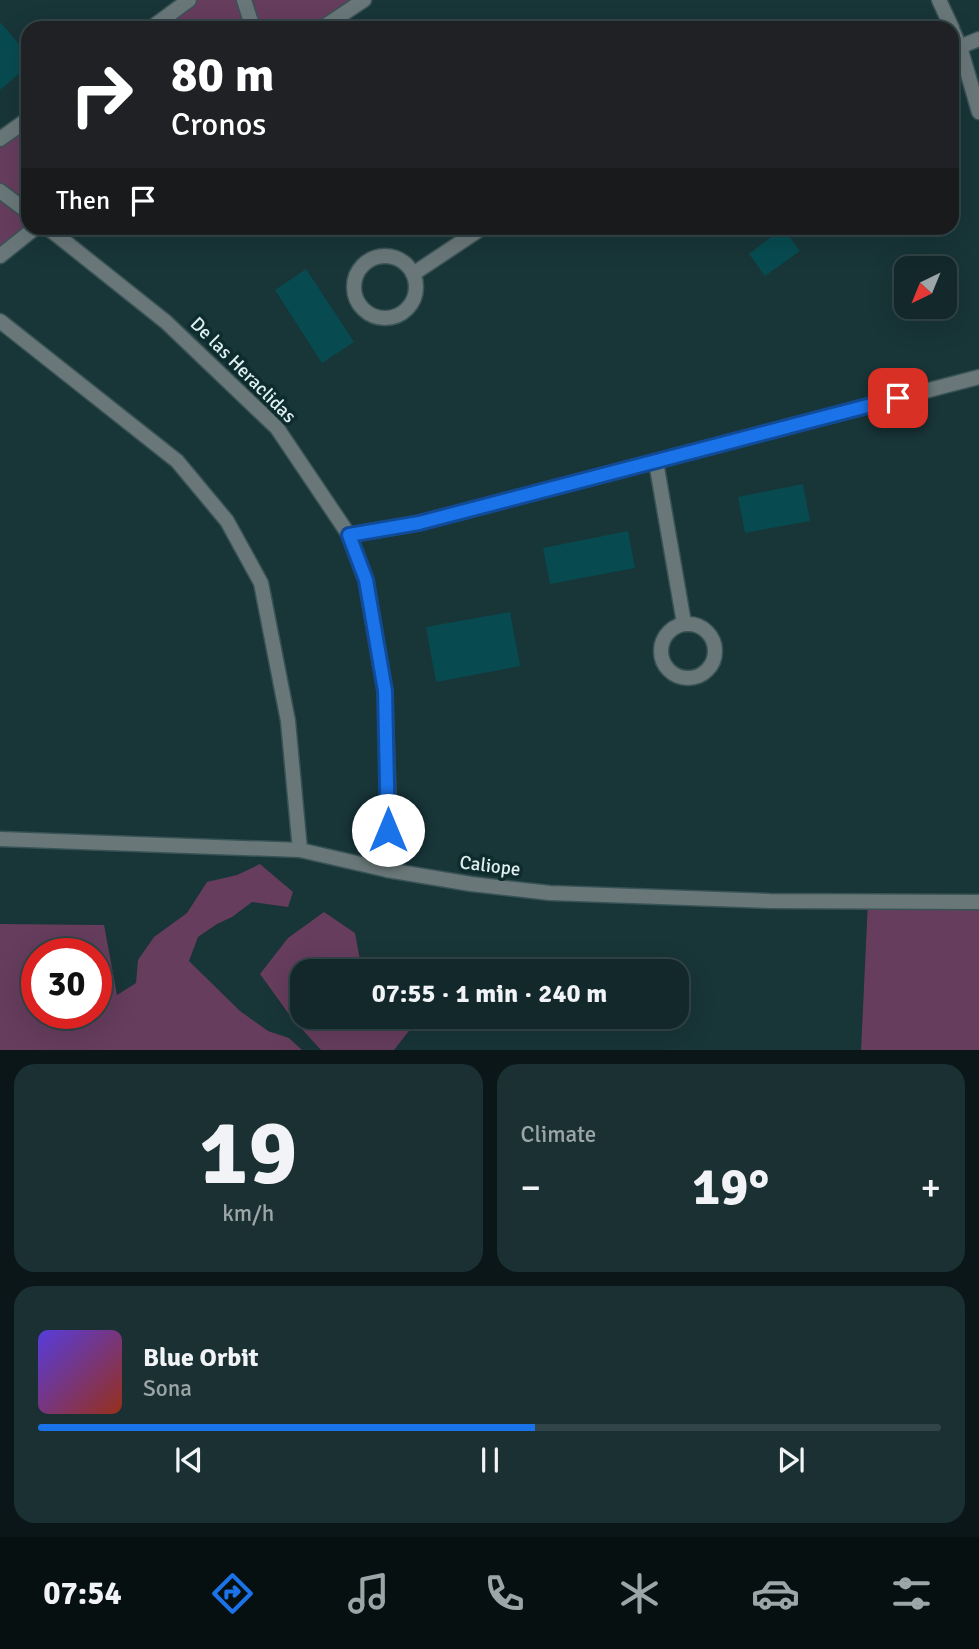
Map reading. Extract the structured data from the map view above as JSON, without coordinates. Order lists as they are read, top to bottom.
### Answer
{
  "streets": {
    "street": ["De las Heraclidas", "Caliope"]
  },
  "crossings": [
    ["De las Heraclidas", "Caliope"]
  ],
  "north": "bottom left",
  "page": {
    "turn": ["80 m", "Cronos"],
    "then": "Then",
    "limit": "30",
    "trip": "07:55 · 1 min · 240 m",
    "tile": [
      ["19", "km/h"],
      "Climate"
    ],
    "heat": ["−", "19°", "+"],
    "song": ["Blue Orbit", "Sona"],
    "tabs": "07:54"
  }
}
